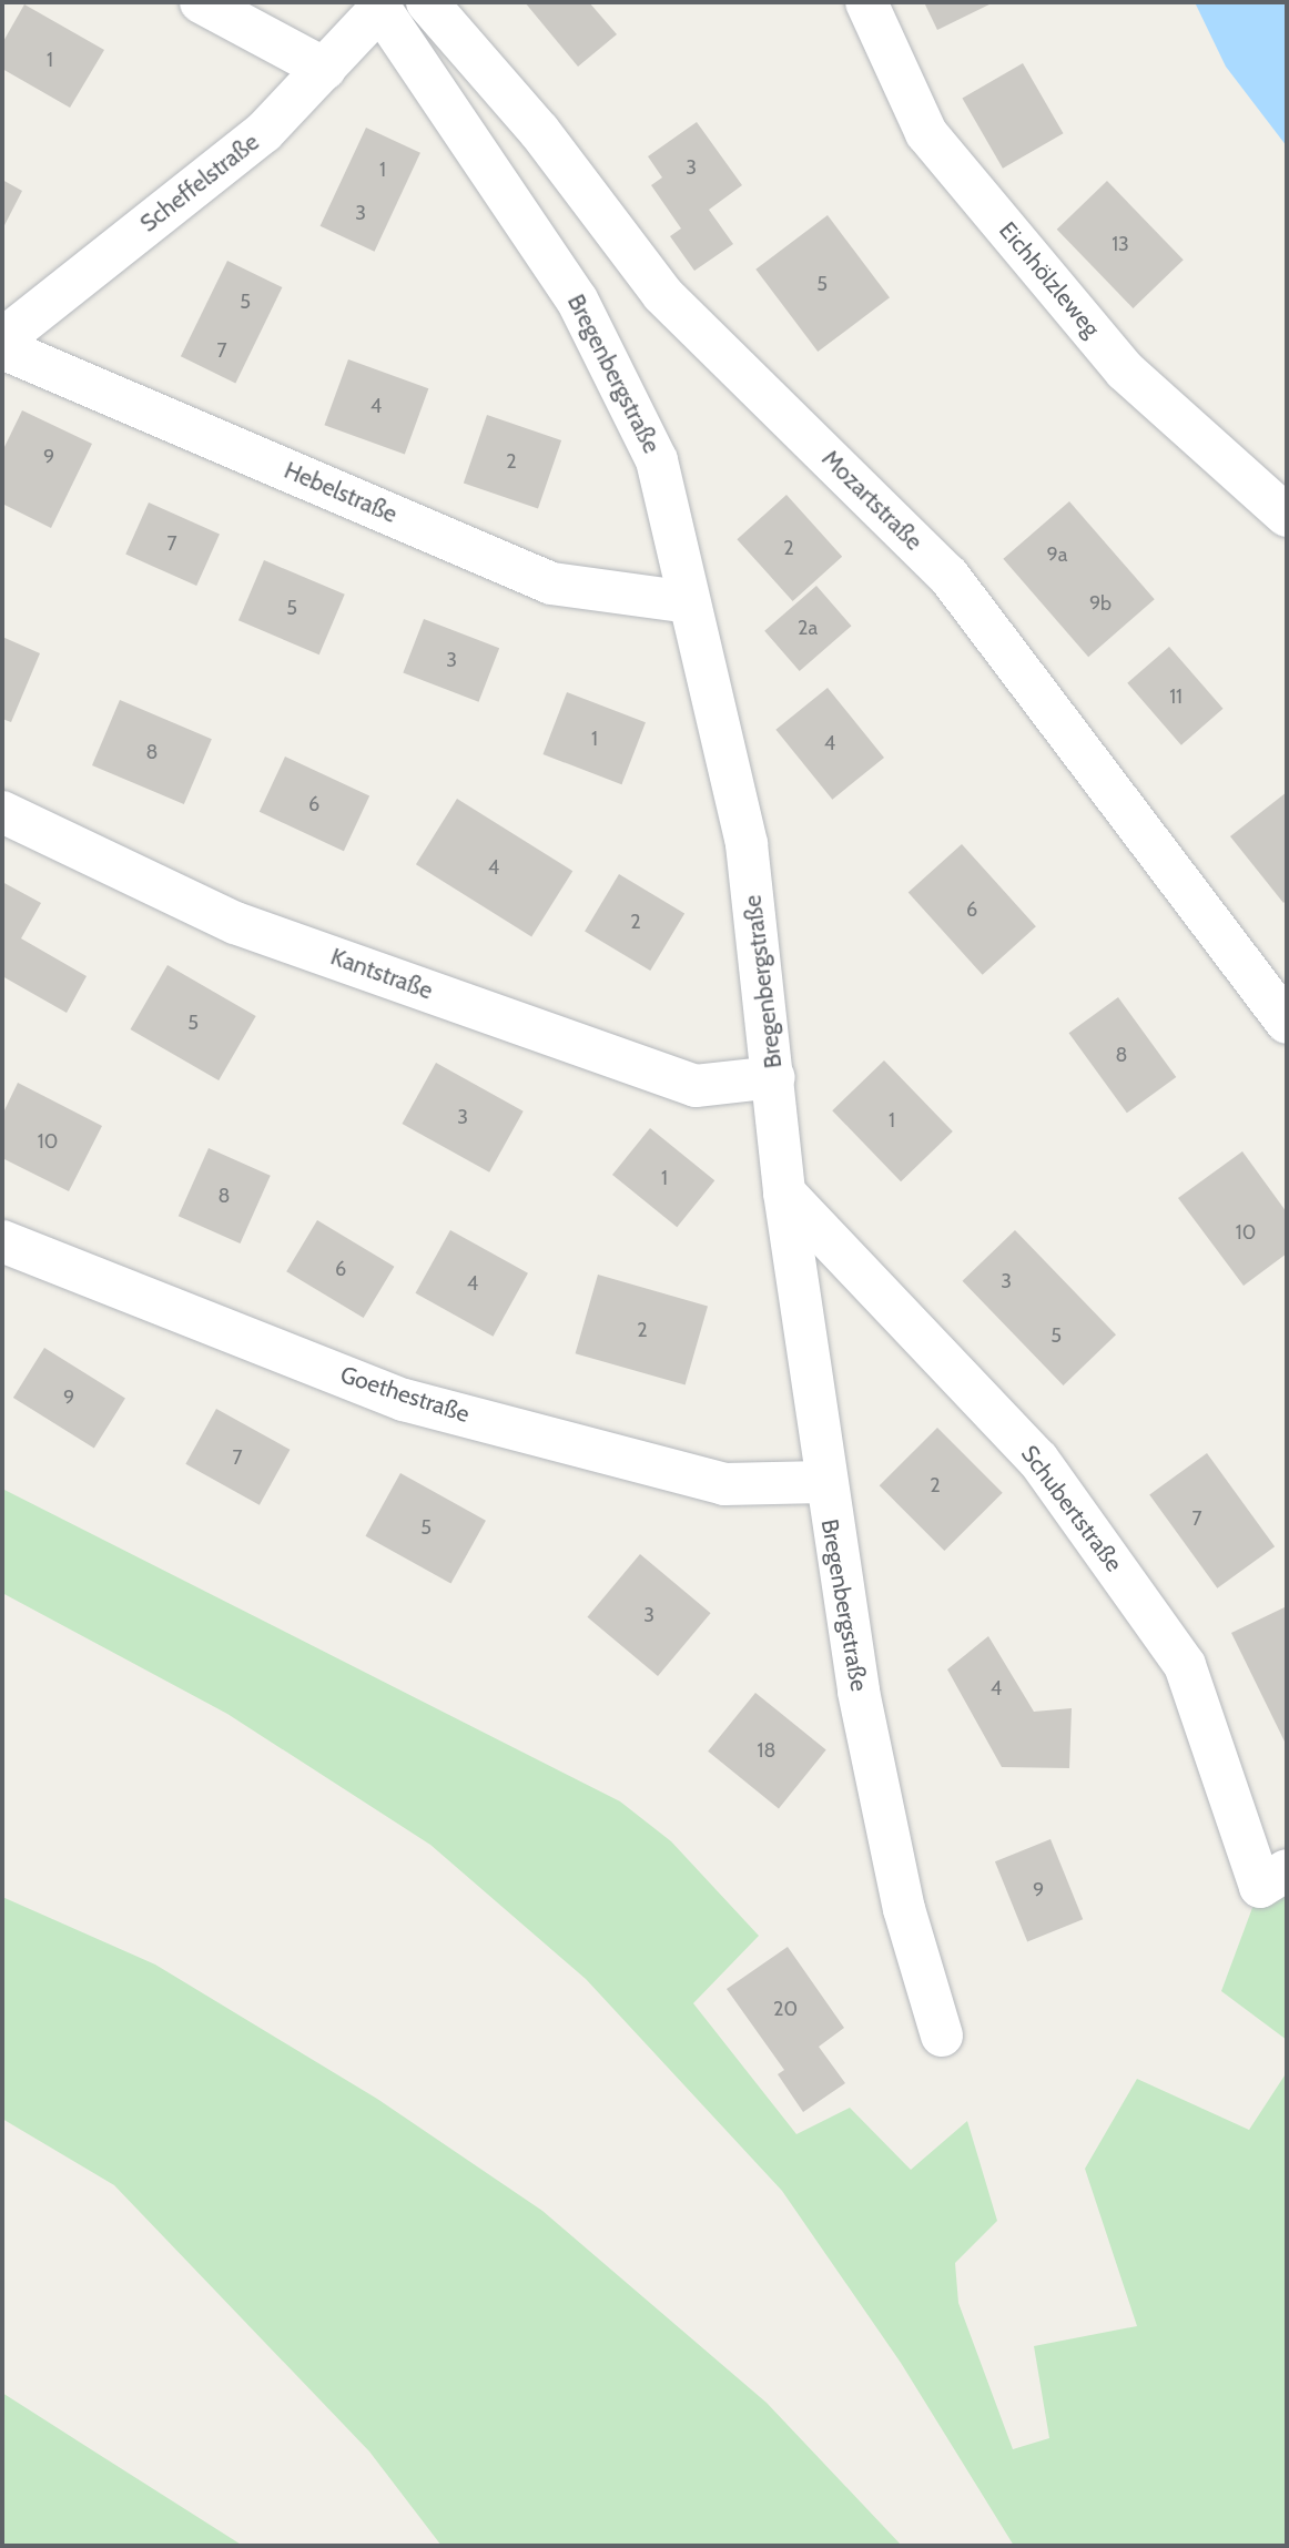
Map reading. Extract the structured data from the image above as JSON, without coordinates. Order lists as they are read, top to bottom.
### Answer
{
  "streets": {
    "street": [
      "Scheffelstraße",
      "Eichhölzleweg",
      "Bregenbergstraße",
      "Hebelstraße",
      "Mozartstraße",
      "Kantstraße",
      "Goethestraße",
      "Schubertstraße"
    ]
  },
  "crossings": [
    ["Scheffelstraße", "Bregenbergstraße"],
    ["Bregenbergstraße", "Hebelstraße"],
    ["Bregenbergstraße", "Kantstraße"],
    ["Bregenbergstraße", "Goethestraße"],
    ["Bregenbergstraße", "Schubertstraße"]
  ],
  "house_numbers": [
    "1",
    "3",
    "1",
    "3",
    "13",
    "5",
    "5",
    "7",
    "4",
    "9",
    "2",
    "7",
    "2",
    "9a",
    "9b",
    "5",
    "2a",
    "3",
    "11",
    "1",
    "4",
    "8",
    "6",
    "4",
    "6",
    "2",
    "5",
    "8",
    "3",
    "1",
    "10",
    "1",
    "8",
    "10",
    "6",
    "3",
    "4",
    "2",
    "5",
    "9",
    "7",
    "2",
    "7",
    "5",
    "3",
    "4",
    "18",
    "9",
    "20"
  ]
}
